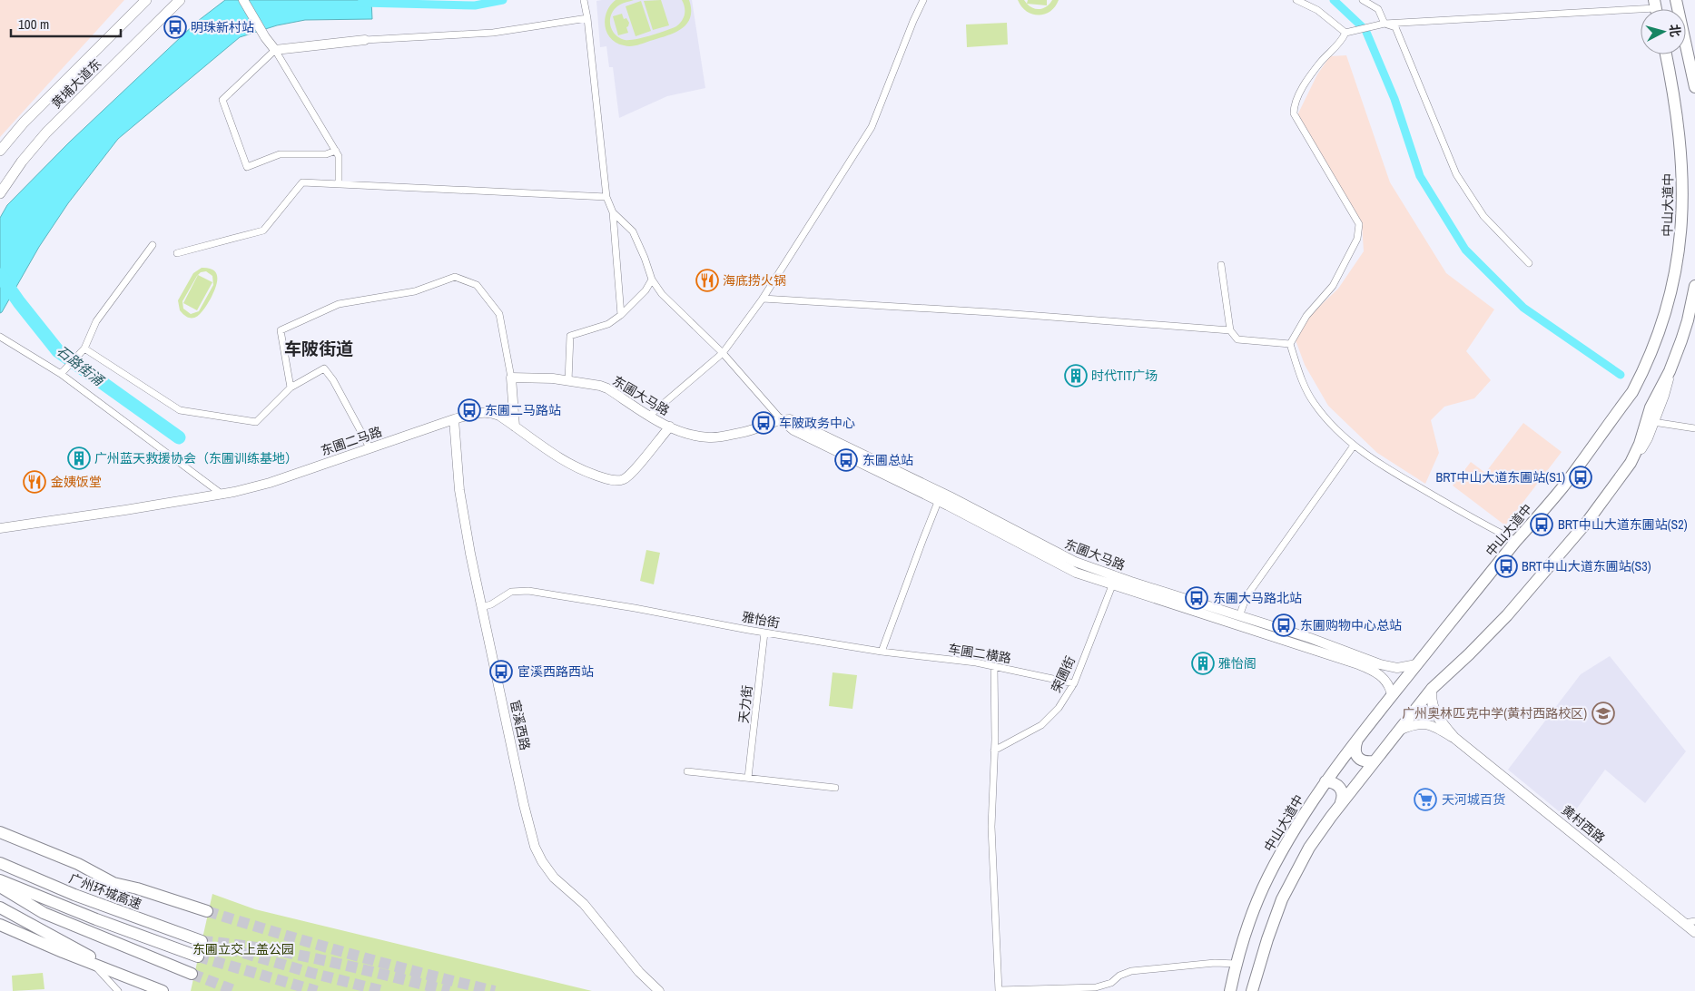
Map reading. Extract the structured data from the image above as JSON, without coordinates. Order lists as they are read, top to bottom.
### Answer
{
  "streets": {
    "highway": ["中山大道中", "广州环城高速"],
    "main road": ["黄埔大道东", "黄村西路"],
    "street": [
      "东圃大马路",
      "东圃二马路",
      "雅怡街",
      "车圃二横路",
      "荣圃街",
      "天力街",
      "宦溪西路"
    ]
  },
  "crossings": [
    ["中山大道中", "东圃大马路"],
    ["东圃大马路", "东圃二马路"],
    ["东圃大马路", "荣圃街"],
    ["东圃二马路", "宦溪西路"],
    ["雅怡街", "车圃二横路"],
    ["雅怡街", "天力街"],
    ["雅怡街", "宦溪西路"],
    ["车圃二横路", "荣圃街"]
  ],
  "districts": ["车陂街道"],
  "water": ["石路街涌"],
  "parks": ["东圃立交上盖公园"],
  "places": {
    "bus stop": [
      "明珠新村站",
      "东圃二马路站",
      "车陂政务中心",
      "东圃总站",
      "BRT中山大道东圃站(S1)",
      "BRT中山大道东圃站(S2)",
      "BRT中山大道东圃站(S3)",
      "东圃大马路北站",
      "东圃购物中心总站",
      "宦溪西路西站"
    ],
    "restaurant": ["海底捞火锅", "金姨饭堂"],
    "building": ["时代TIT广场", "广州蓝天救援协会（东圃训练基地）", "雅怡阁"],
    "school or university": ["广州奥林匹克中学(黄村西路校区)"],
    "supermarket": ["天河城百货"]
  },
  "scale_bar": "100 m",
  "north": "right"
}
